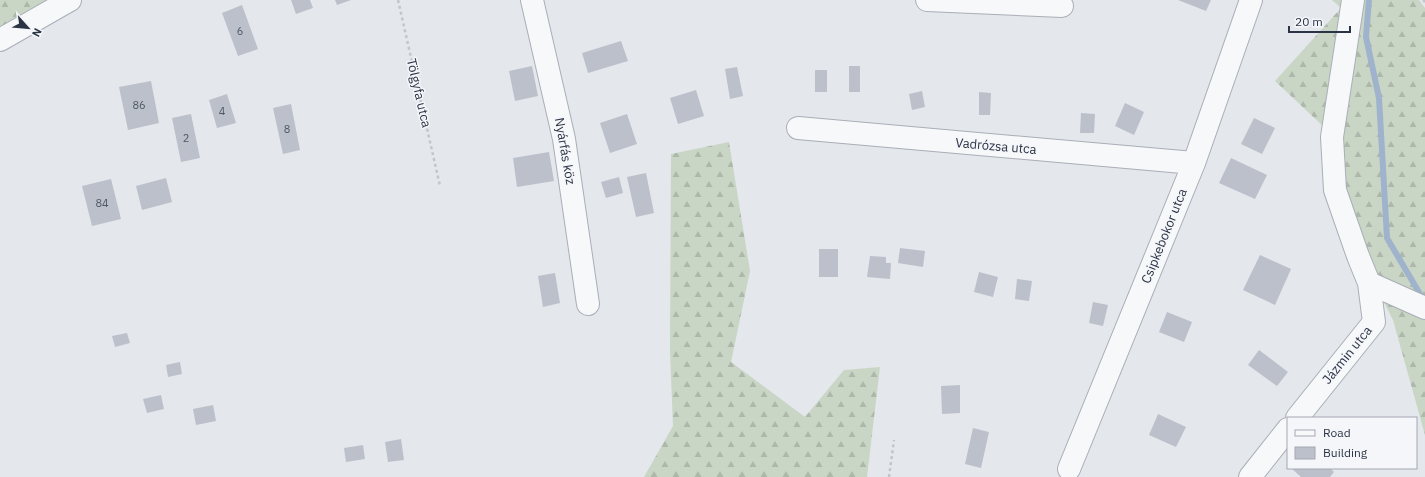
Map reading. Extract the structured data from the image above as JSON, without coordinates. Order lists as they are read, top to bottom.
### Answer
{
  "streets": {
    "street": [
      "Vadrózsa utca",
      "Nyárfás köz",
      "Csipkebokor utca",
      "Jázmin utca"
    ],
    "path": ["Tölgyfa utca"]
  },
  "crossings": [
    ["Vadrózsa utca", "Csipkebokor utca"]
  ],
  "house_numbers": [
    "6",
    "86",
    "4",
    "8",
    "2",
    "84"
  ],
  "legend": ["Road", "Building"],
  "scale_bar": "20 m",
  "north": "bottom right"
}
